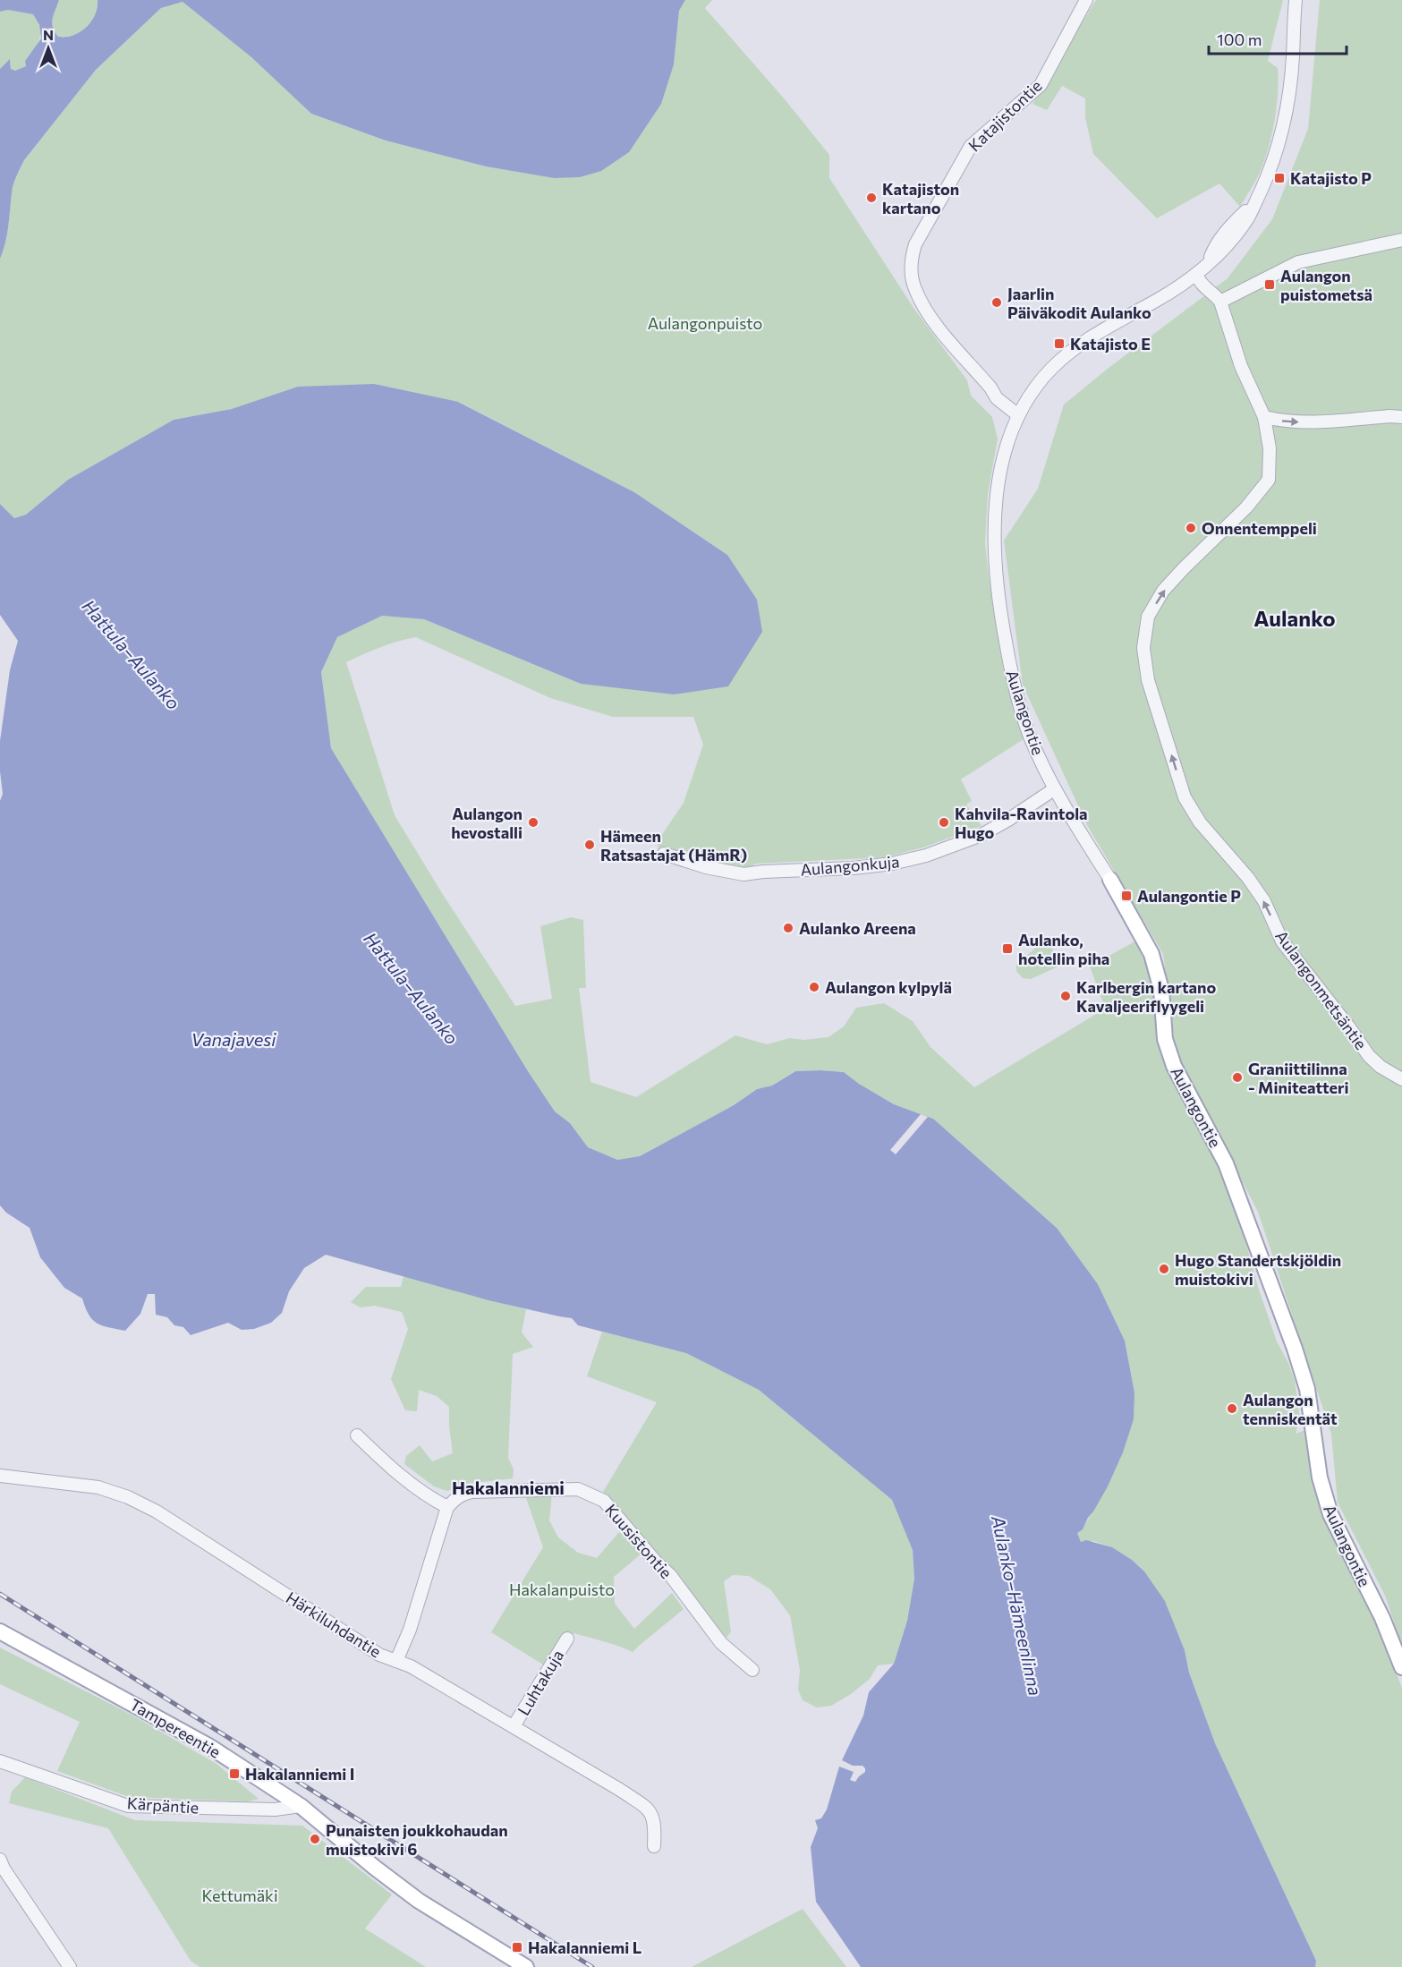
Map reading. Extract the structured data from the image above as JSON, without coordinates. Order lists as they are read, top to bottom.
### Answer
{
  "streets": {
    "main road": ["Aulangontie", "Tampereentie"],
    "street": [
      "Katajistontie",
      "Aulangonkuja",
      "Aulangonmetsäntie",
      "Kuusistontie",
      "Härkiluhdantie",
      "Luhtakuja",
      "Kärpäntie"
    ]
  },
  "crossings": [
    ["Katajistontie", "Aulangontie"],
    ["Aulangontie", "Aulangonkuja"],
    ["Härkiluhdantie", "Luhtakuja"],
    ["Tampereentie", "Kärpäntie"]
  ],
  "one_way": ["Aulangonmetsäntie"],
  "districts": ["Aulanko", "Hakalanniemi"],
  "water": ["Hattula–Aulanko", "Vanajavesi", "Aulanko–Hämeenlinna"],
  "parks": ["Aulangonpuisto", "Hakalanpuisto", "Kettumäki"],
  "places": {
    "transit": [
      "Katajisto P",
      "Aulangon puistometsä",
      "Katajisto E",
      "Aulangontie P",
      "Aulanko, hotellin piha",
      "Hakalanniemi I",
      "Hakalanniemi L"
    ],
    "other": [
      "Katajiston kartano",
      "Jaarlin Päiväkodit Aulanko",
      "Onnentemppeli",
      "Aulangon hevostalli",
      "Kahvila-Ravintola Hugo",
      "Hämeen Ratsastajat (HämR)",
      "Aulanko Areena",
      "Aulangon kylpylä",
      "Karlbergin kartano Kavaljeeriflyygeli",
      "Graniittilinna - Miniteatteri",
      "Hugo Standertskjöldin muistokivi",
      "Aulangon tenniskentät",
      "Punaisten joukkohaudan muistokivi 6"
    ]
  },
  "scale_bar": "100 m",
  "north": "top"
}
